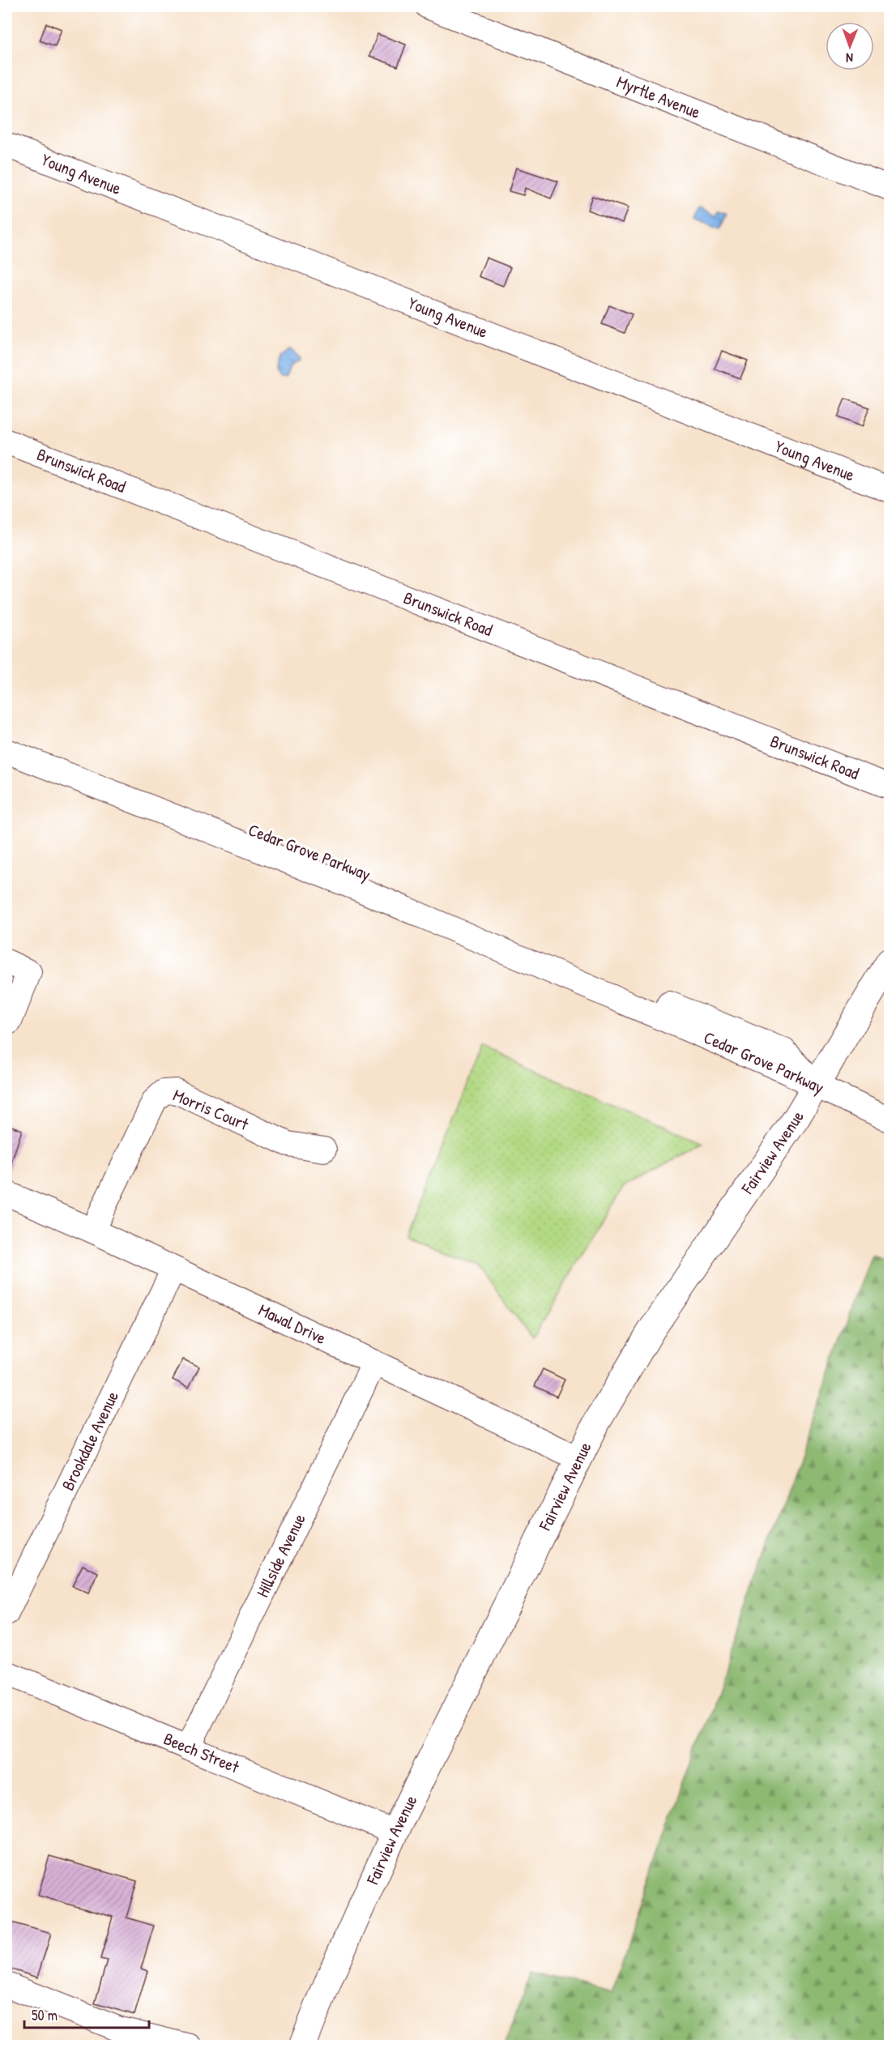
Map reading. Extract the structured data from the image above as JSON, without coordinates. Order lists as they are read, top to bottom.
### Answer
{
  "streets": {
    "main road": ["Fairview Avenue"],
    "street": [
      "Myrtle Avenue",
      "Young Avenue",
      "Brunswick Road",
      "Cedar Grove Parkway",
      "Morris Court",
      "Mawal Drive",
      "Brookdale Avenue",
      "Hillside Avenue",
      "Beech Street"
    ]
  },
  "crossings": [
    ["Cedar Grove Parkway", "Fairview Avenue"],
    ["Morris Court", "Mawal Drive"],
    ["Fairview Avenue", "Mawal Drive"],
    ["Fairview Avenue", "Beech Street"],
    ["Mawal Drive", "Brookdale Avenue"],
    ["Mawal Drive", "Hillside Avenue"],
    ["Hillside Avenue", "Beech Street"]
  ],
  "scale_bar": "50 m",
  "north": "bottom"
}
